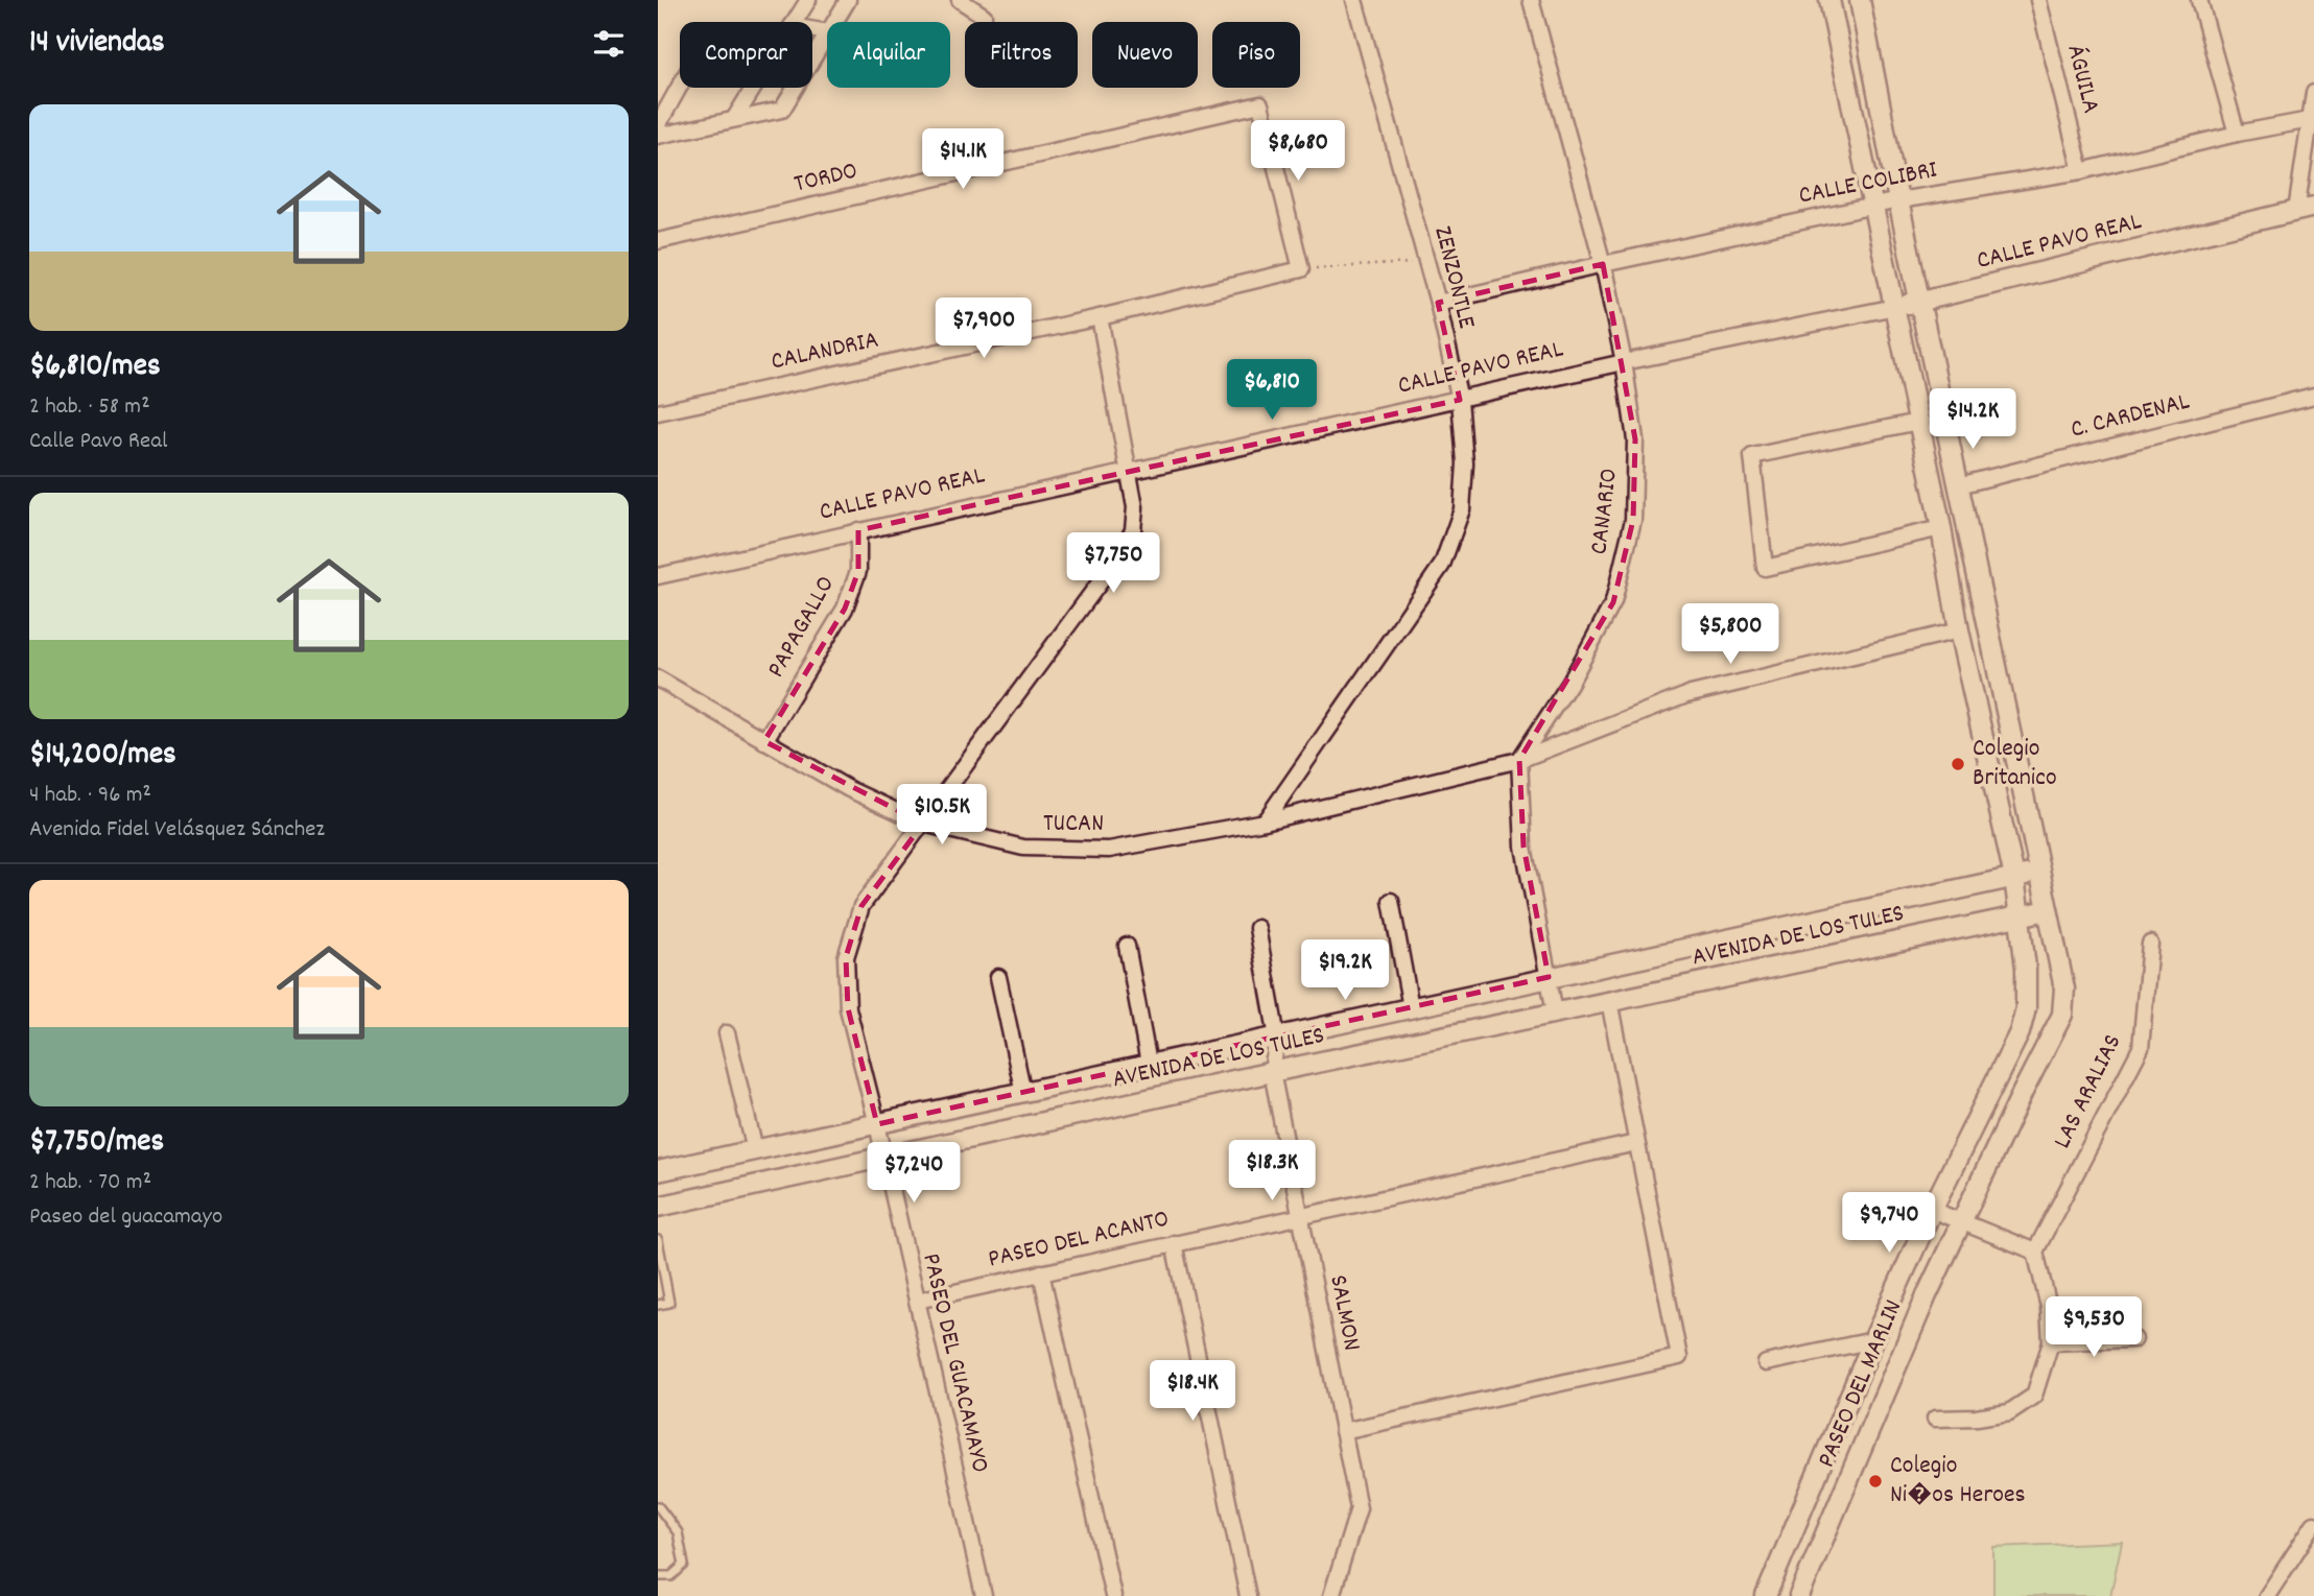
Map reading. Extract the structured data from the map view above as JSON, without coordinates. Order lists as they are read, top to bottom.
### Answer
{
  "streets": {
    "street": [
      "ÁGUILA",
      "TORDO",
      "CALLE COLIBRI",
      "CALLE PAVO REAL",
      "ZENZONTLE",
      "CALANDRIA",
      "C. CARDENAL",
      "CANARIO",
      "PAPAGALLO",
      "TUCAN",
      "AVENIDA DE LOS TULES",
      "LAS ARALIAS",
      "PASEO DEL ACANTO",
      "SALMON",
      "PASEO DEL GUACAMAYO",
      "PASEO DEL MARLIN"
    ]
  },
  "crossings": [
    ["ÁGUILA", "CALLE COLIBRI"],
    ["TORDO", "CALANDRIA"],
    ["CALLE COLIBRI", "ZENZONTLE"],
    ["CALLE COLIBRI", "CANARIO"],
    ["CALLE COLIBRI", "PASEO DEL MARLIN"],
    ["CALLE PAVO REAL", "ZENZONTLE"],
    ["CALLE PAVO REAL", "CANARIO"],
    ["CALLE PAVO REAL", "PAPAGALLO"],
    ["CALLE PAVO REAL", "PASEO DEL GUACAMAYO"],
    ["CALLE PAVO REAL", "PASEO DEL MARLIN"],
    ["ZENZONTLE", "TUCAN"],
    ["CALANDRIA", "PASEO DEL GUACAMAYO"],
    ["C. CARDENAL", "PASEO DEL MARLIN"],
    ["CANARIO", "TUCAN"],
    ["PAPAGALLO", "TUCAN"],
    ["TUCAN", "PASEO DEL GUACAMAYO"],
    ["TUCAN", "PASEO DEL MARLIN"],
    ["AVENIDA DE LOS TULES", "SALMON"],
    ["AVENIDA DE LOS TULES", "PASEO DEL GUACAMAYO"],
    ["AVENIDA DE LOS TULES", "PASEO DEL MARLIN"],
    ["PASEO DEL ACANTO", "SALMON"],
    ["PASEO DEL ACANTO", "PASEO DEL GUACAMAYO"]
  ],
  "places": ["Colegio Britanico", "Colegio Ni�os Heroes"],
  "page": {
    "heading": "14 viviendas",
    "chip": [
      "Comprar",
      "Alquilar",
      "Filtros",
      "Nuevo",
      "Piso"
    ],
    "list": [
      {
        "name": "$6,810/mes",
        "note": "2 hab. · 58 m² · Calle Pavo Real"
      },
      {
        "name": "$14,200/mes",
        "note": "4 hab. · 96 m² · Avenida Fidel Velásquez Sánchez"
      },
      {
        "name": "$7,750/mes",
        "note": "2 hab. · 70 m² · Paseo del guacamayo"
      }
    ],
    "price": [
      "$8,680",
      "$14.1K",
      "$7,900",
      "$6,810",
      "$14.2K",
      "$7,750",
      "$5,800",
      "$10.5K",
      "$19.2K",
      "$18.3K",
      "$7,240",
      "$9,740",
      "$9,530",
      "$18.4K"
    ]
  }
}
